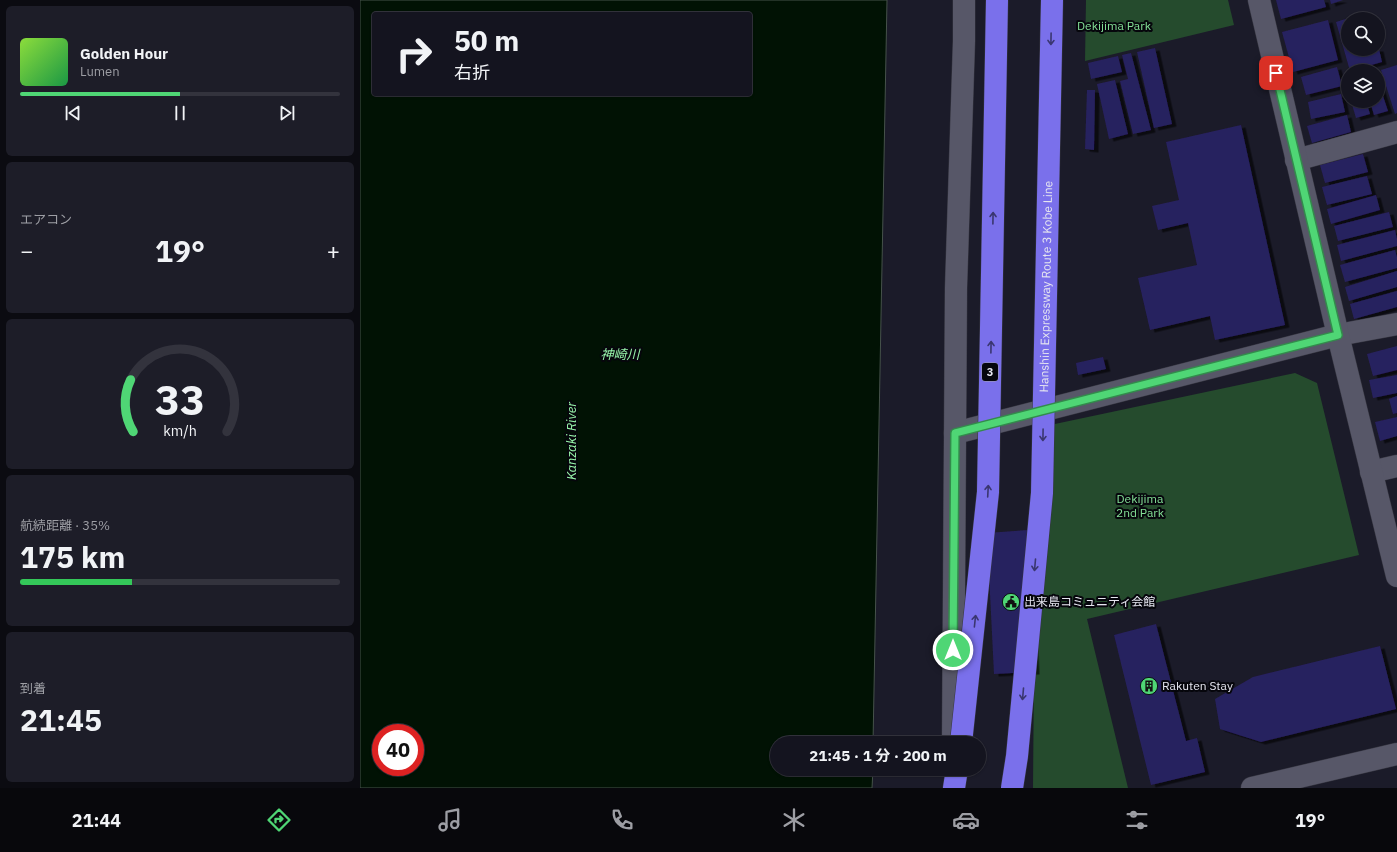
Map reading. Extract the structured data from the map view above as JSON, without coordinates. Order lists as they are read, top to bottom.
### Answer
{
  "streets": {
    "highway": ["Hanshin Expressway Route 3 Kobe Line", "3"]
  },
  "water": ["神崎川", "Kanzaki River"],
  "parks": ["Dekijima Park", "Dekijima 2nd Park"],
  "places": {
    "public building": ["出来島コミュニティ会館"],
    "building": ["Rakuten Stay"]
  },
  "page": {
    "turn": ["50 m", "右折"],
    "song": ["Golden Hour", "Lumen"],
    "tile": [
      "エアコン",
      ["航続距離 · 35%", "175 km"],
      ["到着", "21:45"]
    ],
    "heat": ["−", "19°", "+"],
    "limit": "40",
    "trip": "21:45 · 1 分 · 200 m",
    "tabs": ["21:44", "19°"],
    "gauge": ["33", "km/h"]
  }
}
